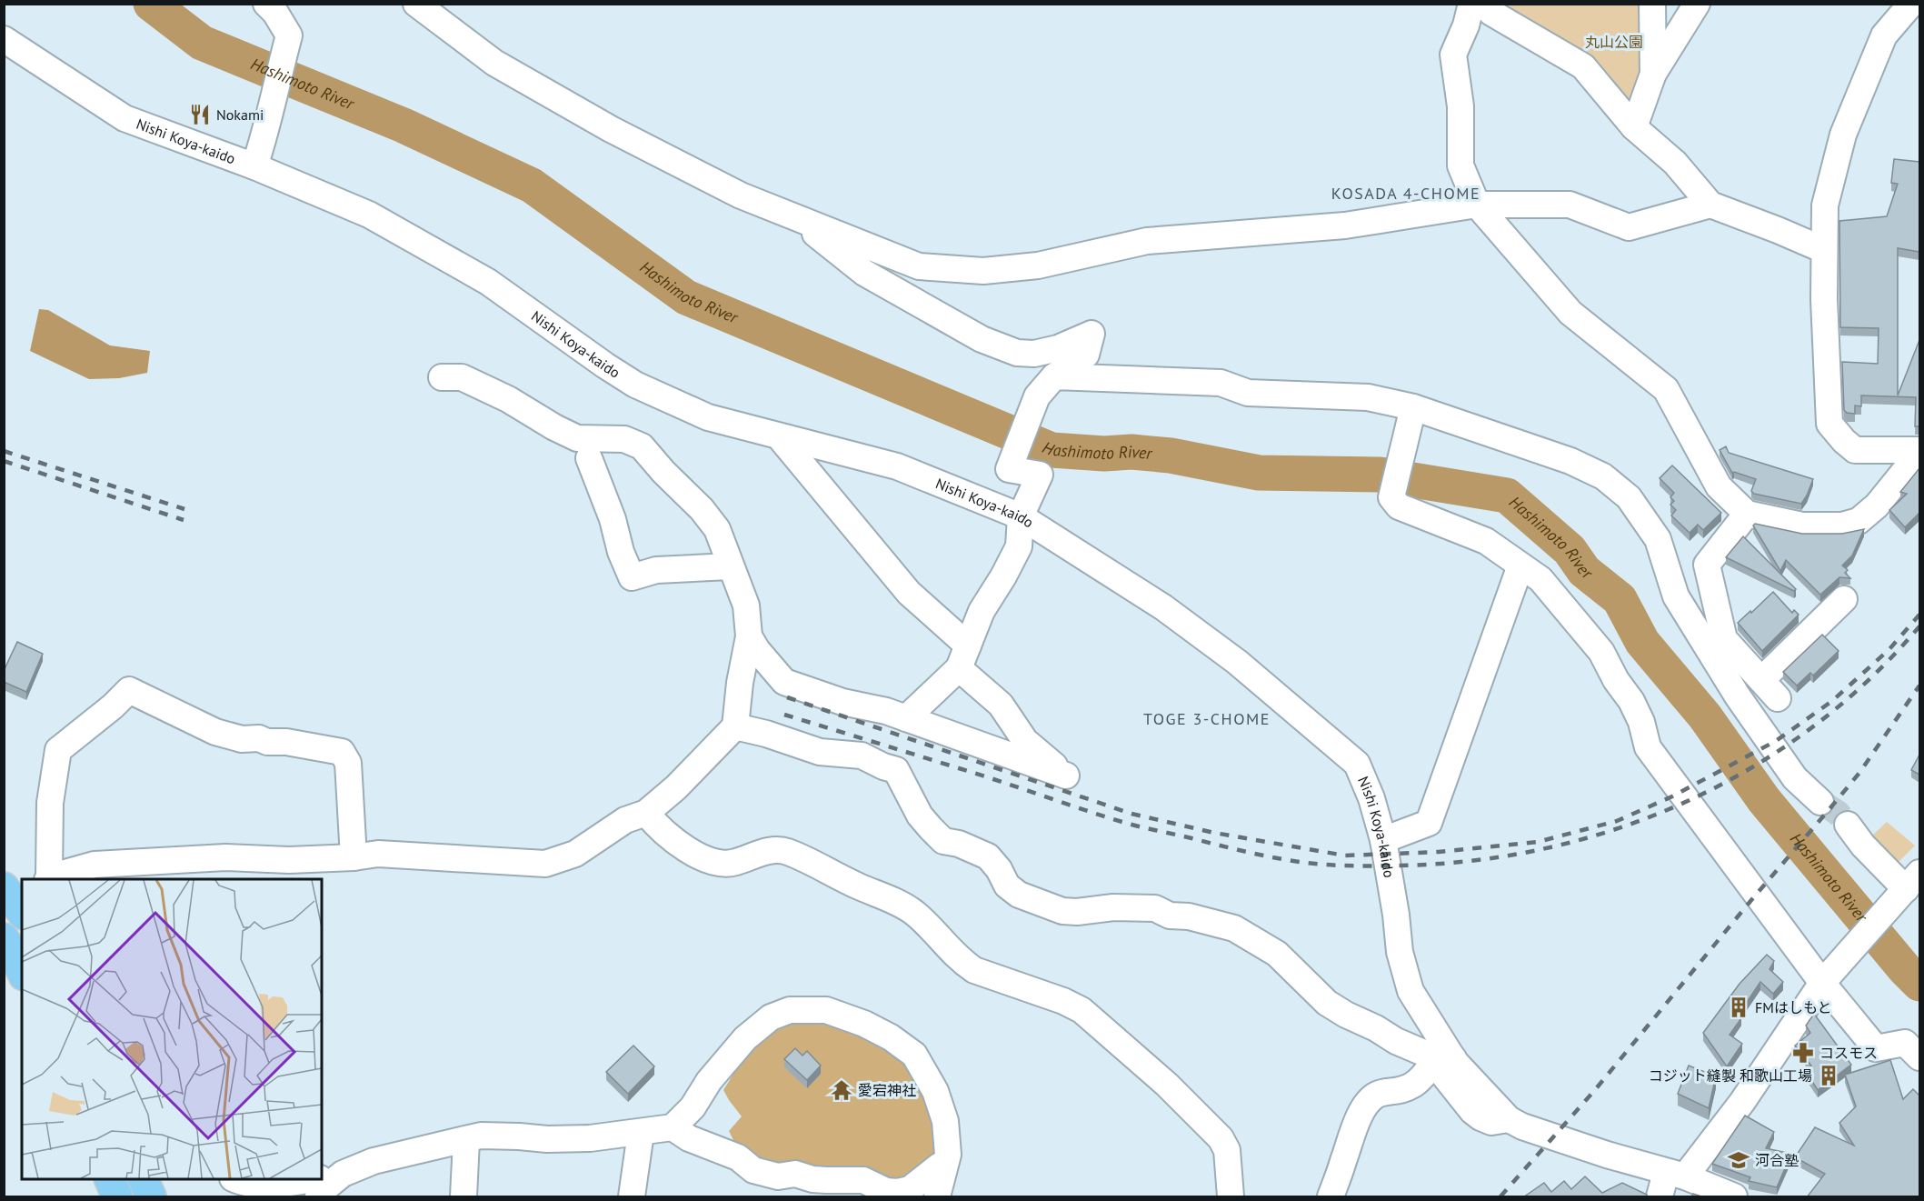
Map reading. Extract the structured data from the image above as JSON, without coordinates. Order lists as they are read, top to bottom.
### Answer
{
  "streets": {
    "street": ["Nishi Koya-kaido"]
  },
  "districts": ["KOSADA 4-CHOME", "TOGE 3-CHOME"],
  "water": ["Hashimoto River"],
  "parks": ["丸山公園"],
  "places": {
    "restaurant": ["Nokami"],
    "building": ["FMはしもと", "コジット縫製 和歌山工場"],
    "pharmacy": ["コスモス"],
    "temple": ["愛宕神社"],
    "school or university": ["河合塾"]
  }
}
